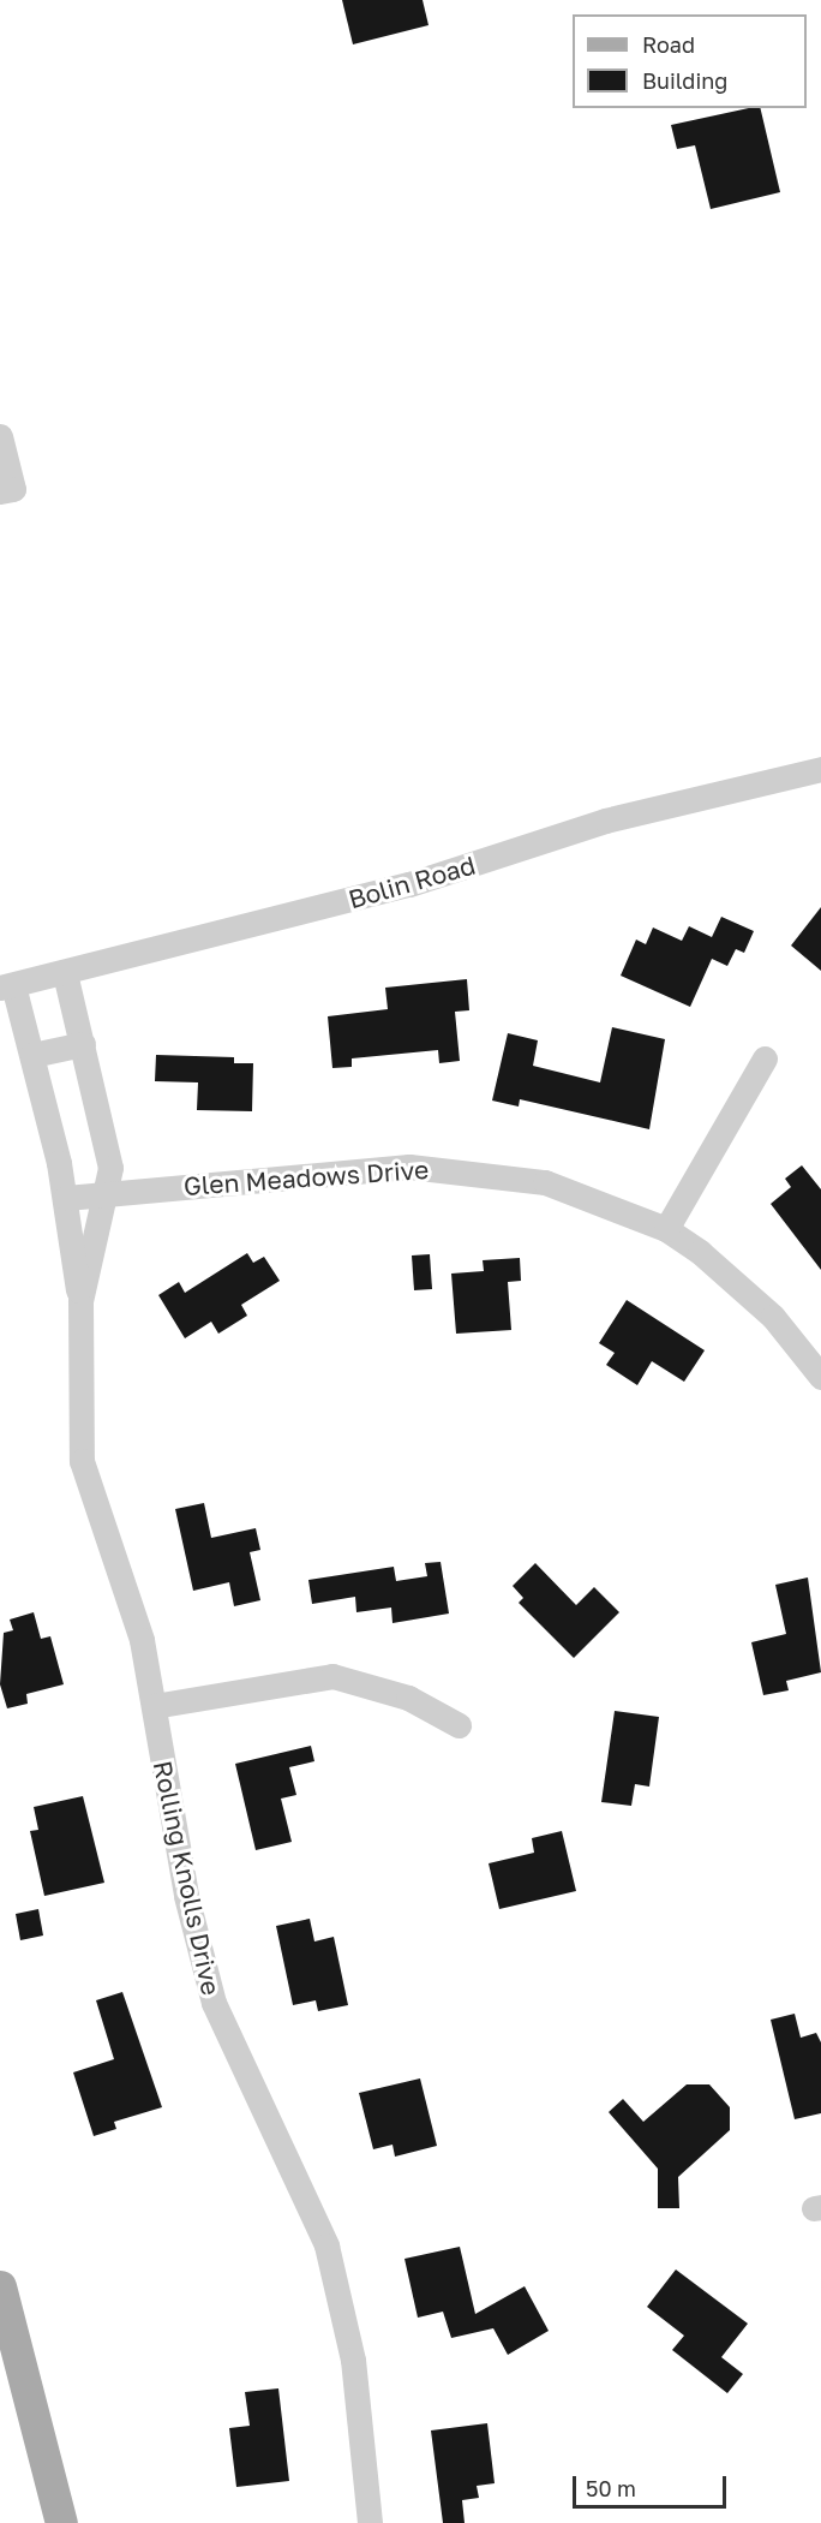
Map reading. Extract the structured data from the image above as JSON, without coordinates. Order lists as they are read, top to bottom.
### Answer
{
  "streets": {
    "street": ["Bolin Road", "Glen Meadows Drive", "Rolling Knolls Drive"]
  },
  "crossings": [
    ["Bolin Road", "Rolling Knolls Drive"],
    ["Glen Meadows Drive", "Rolling Knolls Drive"]
  ],
  "legend": ["Road", "Building"],
  "scale_bar": "50 m"
}
